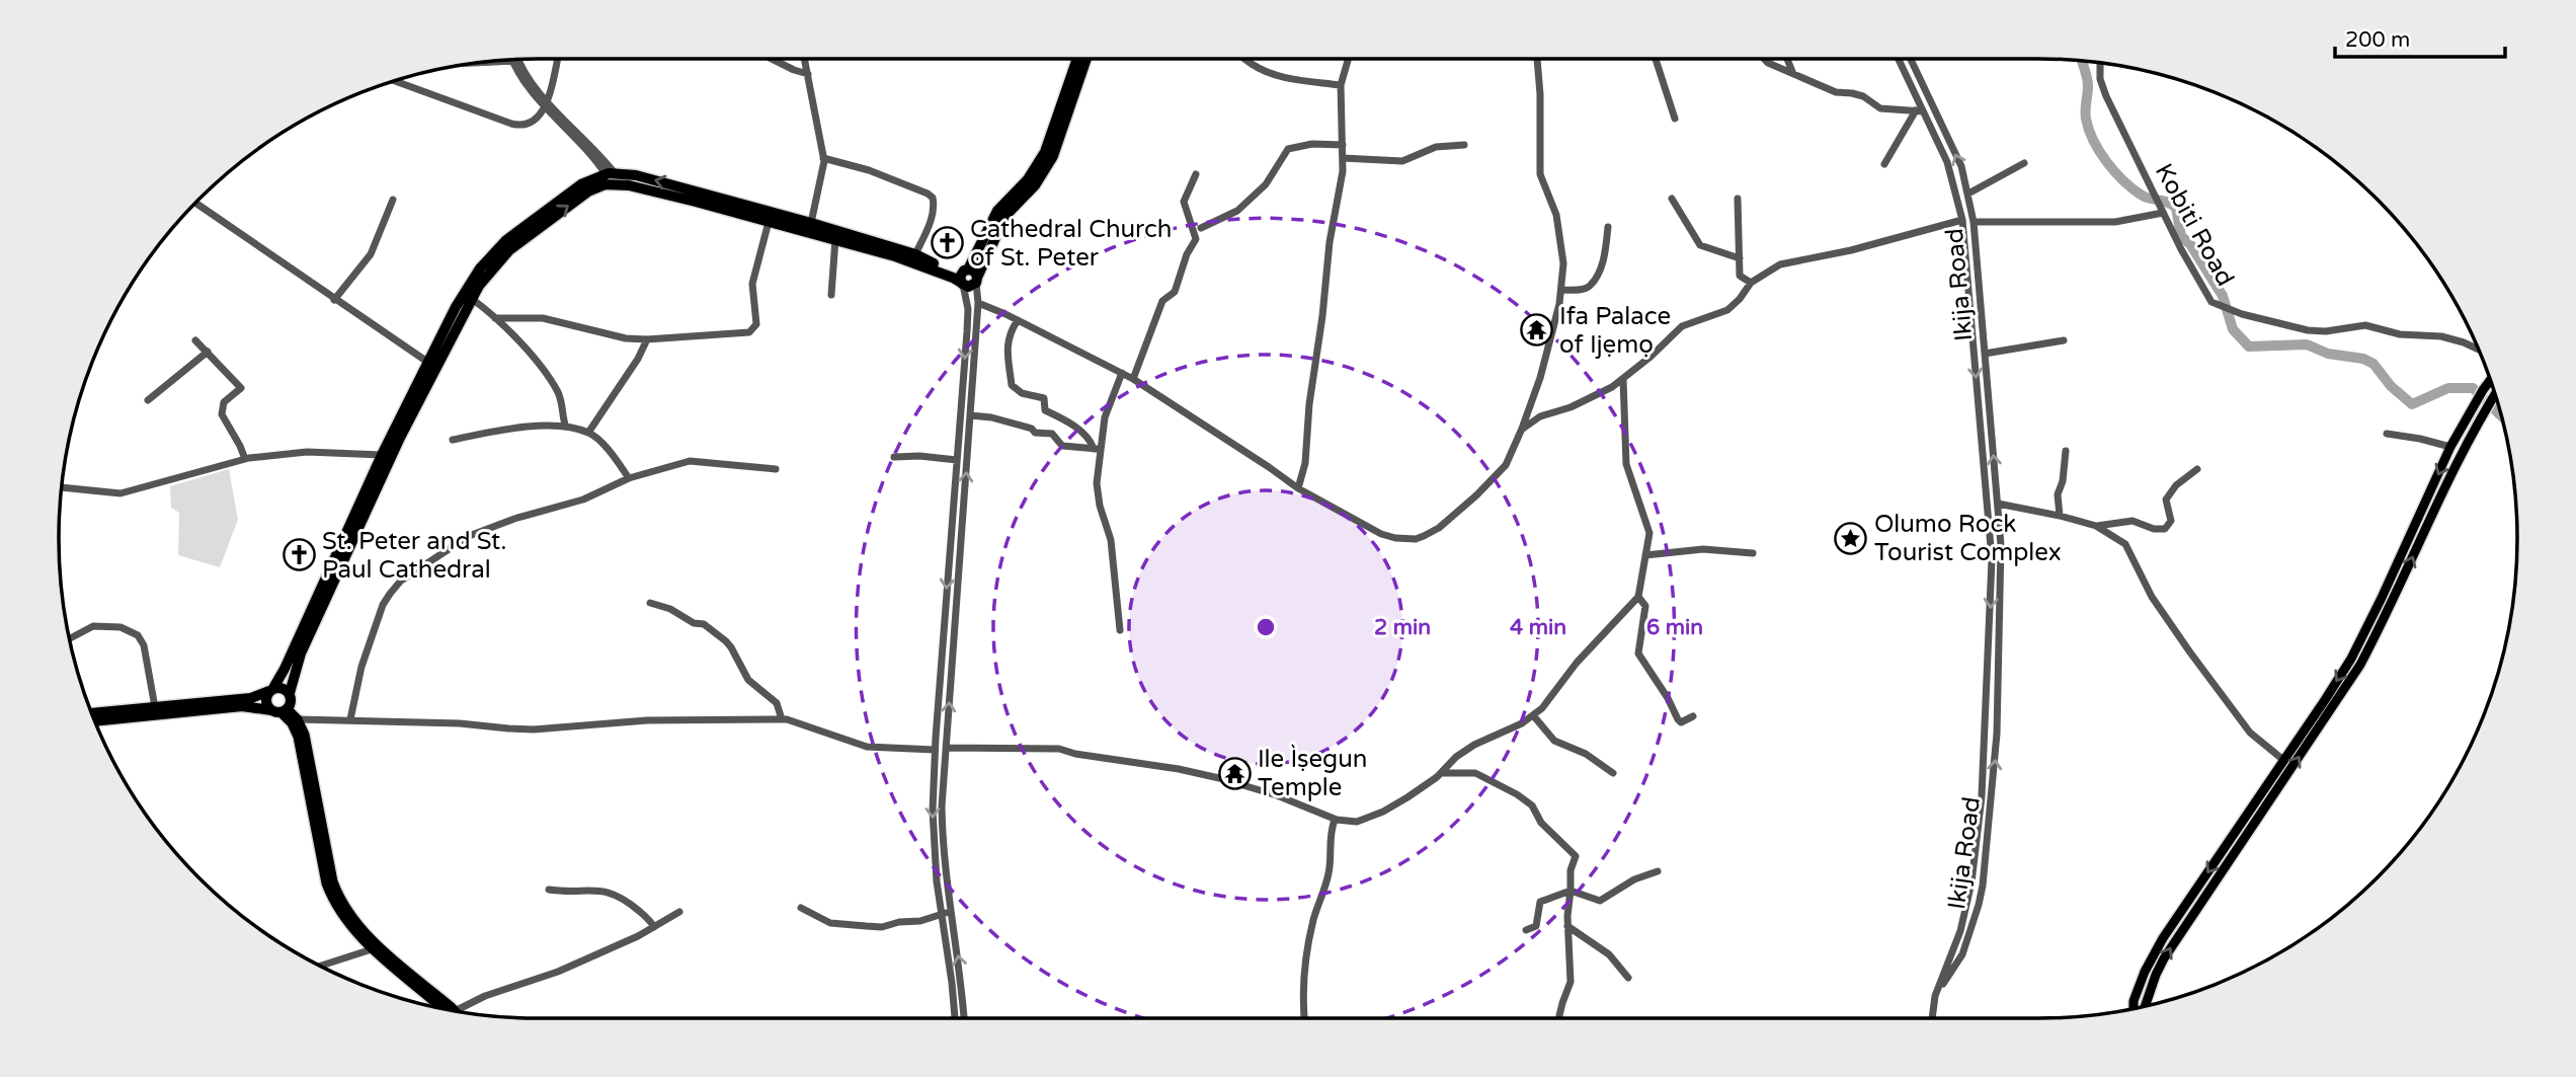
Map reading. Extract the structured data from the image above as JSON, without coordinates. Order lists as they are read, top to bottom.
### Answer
{
  "streets": {
    "street": ["Kobiti Road", "Ikija Road"]
  },
  "places": {
    "church": ["Cathedral Church of St. Peter", "St. Peter and St. Paul Cathedral"],
    "temple": ["Ifa Palace of Ijẹmọ", "Ile Ìṣegun Temple"],
    "place": ["Olumo Rock Tourist Complex"]
  },
  "scale_bar": "200 m",
  "rings": ["2 min", "4 min", "6 min"]
}
